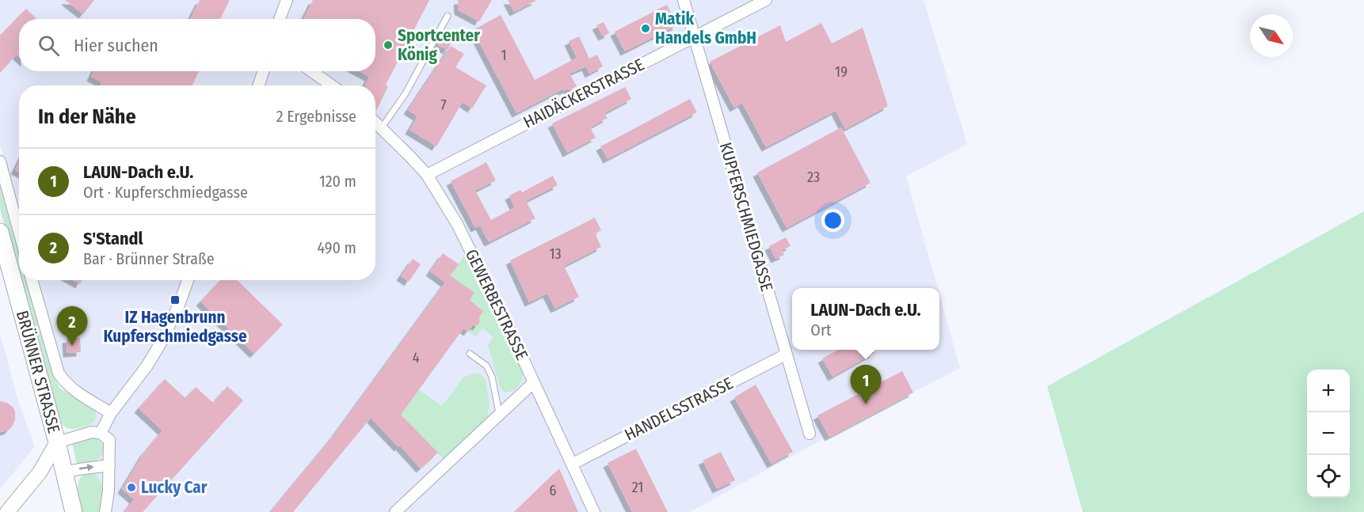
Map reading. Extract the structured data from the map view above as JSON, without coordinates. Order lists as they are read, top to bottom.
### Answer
{
  "streets": {
    "main road": ["BRÜNNER STRASSE"],
    "street": [
      "HAIDÄCKERSTRASSE",
      "KUPFERSCHMIEDGASSE",
      "GEWERBESTRASSE",
      "HANDELSSTRASSE"
    ]
  },
  "crossings": [
    ["HAIDÄCKERSTRASSE", "KUPFERSCHMIEDGASSE"],
    ["HAIDÄCKERSTRASSE", "GEWERBESTRASSE"],
    ["KUPFERSCHMIEDGASSE", "HANDELSSTRASSE"],
    ["GEWERBESTRASSE", "HANDELSSTRASSE"]
  ],
  "places": {
    "other": ["Matik Handels GmbH", "Sportcenter König", "Lucky Car"],
    "transit": ["IZ Hagenbrunn Kupferschmiedgasse"]
  },
  "house_numbers": [
    "1",
    "19",
    "7",
    "23",
    "13",
    "4",
    "21",
    "6"
  ],
  "north": "bottom right",
  "page": {
    "search": "Hier suchen",
    "heading": ["In der Nähe", "2 Ergebnisse"],
    "list": [
      {
        "mark": "1",
        "name": "LAUN-Dach e.U.",
        "note": "Ort · Kupferschmiedgasse",
        "value": "120 m"
      },
      {
        "mark": "2",
        "name": "S'Standl",
        "note": "Bar · Brünner Straße",
        "value": "490 m"
      }
    ],
    "popup": ["LAUN-Dach e.U.", "Ort"],
    "pins": ["2", "1"],
    "map_buttons": ["+", "−"]
  }
}
